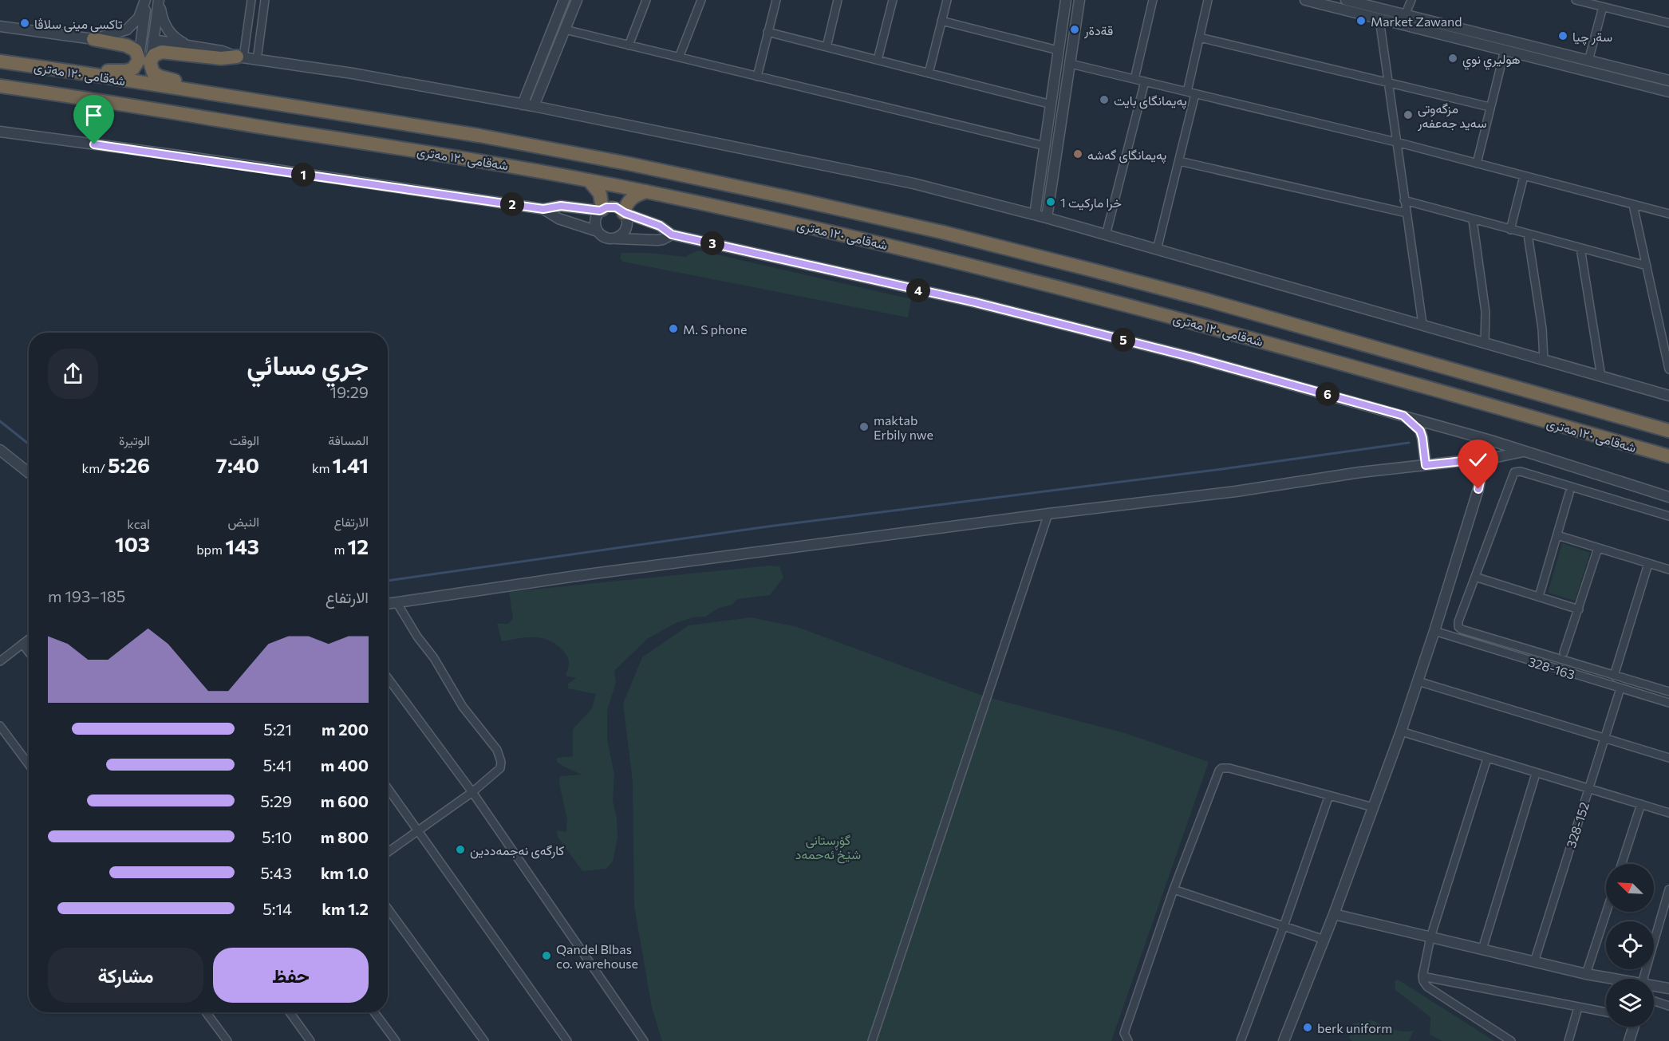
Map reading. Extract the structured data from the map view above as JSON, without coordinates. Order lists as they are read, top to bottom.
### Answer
{
  "streets": {
    "highway": ["شەقامی ١٢٠ مەتری"],
    "street": ["328-163", "328-152"]
  },
  "crossings": [
    ["328-163", "328-152"]
  ],
  "parks": ["گۆڕستانی شێخ ئەحمەد"],
  "places": [
    "Market Zawand",
    "تاکسی مینی سلاڤا",
    "قةدةر",
    "سةر چيا",
    "هوليري نوي",
    "پەیمانگای بایت",
    "مزگەوتی سەید جەعفەر",
    "پەیمانگای گەشە",
    "خرا ماركيت 1",
    "M. S phone",
    "maktab Erbily nwe",
    "کارگەی نەجمەددین",
    "Qandel Blbas co. warehouse",
    "berk uniform"
  ],
  "north": "top left",
  "page": {
    "pins": [
      "1",
      "2",
      "3",
      "4",
      "5",
      "6"
    ],
    "heading": ["جري مسائي", "19:29"],
    "stats": [
      ["المسافة", "1.41 km"],
      ["الوقت", "7:40"],
      ["الوتيرة", "5:26 /km"],
      ["الارتفاع", "12 m"],
      ["النبض", "143 bpm"],
      ["kcal", "103"]
    ],
    "chart": ["الارتفاع", "185–193 m"],
    "list": [
      {
        "name": "200 m",
        "note": "5:21"
      },
      {
        "name": "400 m",
        "note": "5:41"
      },
      {
        "name": "600 m",
        "note": "5:29"
      },
      {
        "name": "800 m",
        "note": "5:10"
      },
      {
        "name": "1.0 km",
        "note": "5:43"
      },
      {
        "name": "1.2 km",
        "note": "5:14"
      }
    ],
    "buttons": ["حفظ", "مشاركة"]
  }
}
